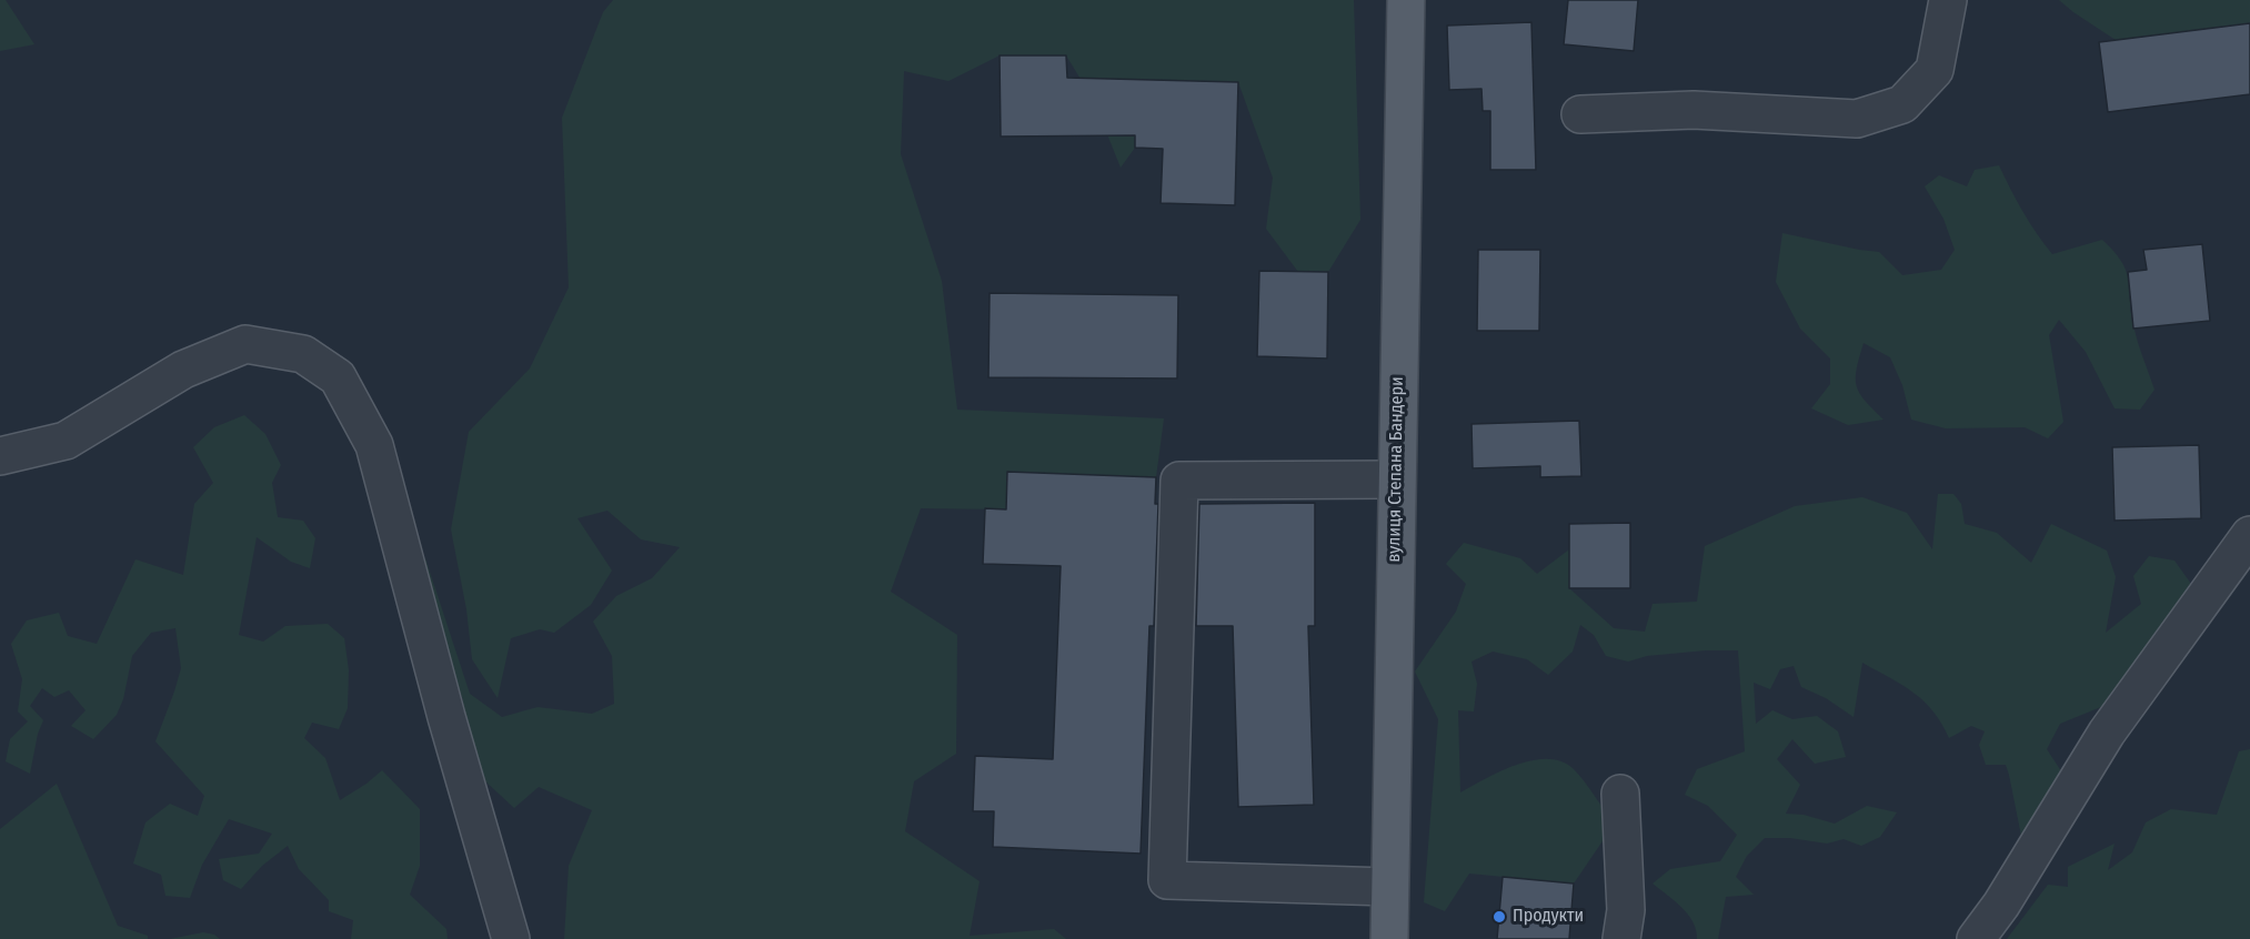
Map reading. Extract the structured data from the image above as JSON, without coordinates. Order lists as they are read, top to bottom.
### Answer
{
  "streets": {
    "main road": ["вулиця Степана Бандери"]
  },
  "places": ["Продукти"]
}
